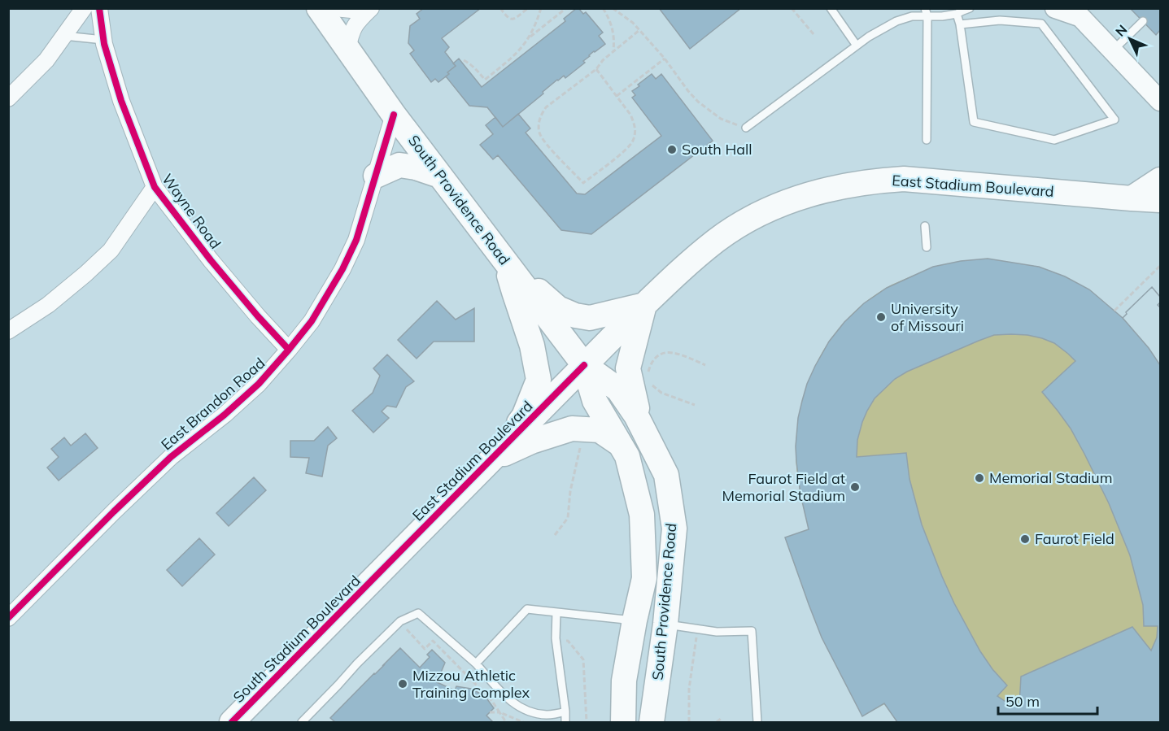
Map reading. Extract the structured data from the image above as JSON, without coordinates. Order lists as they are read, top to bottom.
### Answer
{
  "streets": {
    "main road": ["East Stadium Boulevard", "South Providence Road", "South Stadium Boulevard"],
    "street": ["Wayne Road", "East Brandon Road"]
  },
  "crossings": [
    ["East Stadium Boulevard", "South Providence Road"],
    ["East Stadium Boulevard", "South Stadium Boulevard"],
    ["South Providence Road", "East Brandon Road"],
    ["Wayne Road", "East Brandon Road"]
  ],
  "places": [
    "South Hall",
    "University of Missouri",
    "Memorial Stadium",
    "Faurot Field at Memorial Stadium",
    "Faurot Field",
    "Mizzou Athletic Training Complex"
  ],
  "scale_bar": "50 m",
  "north": "top left"
}
